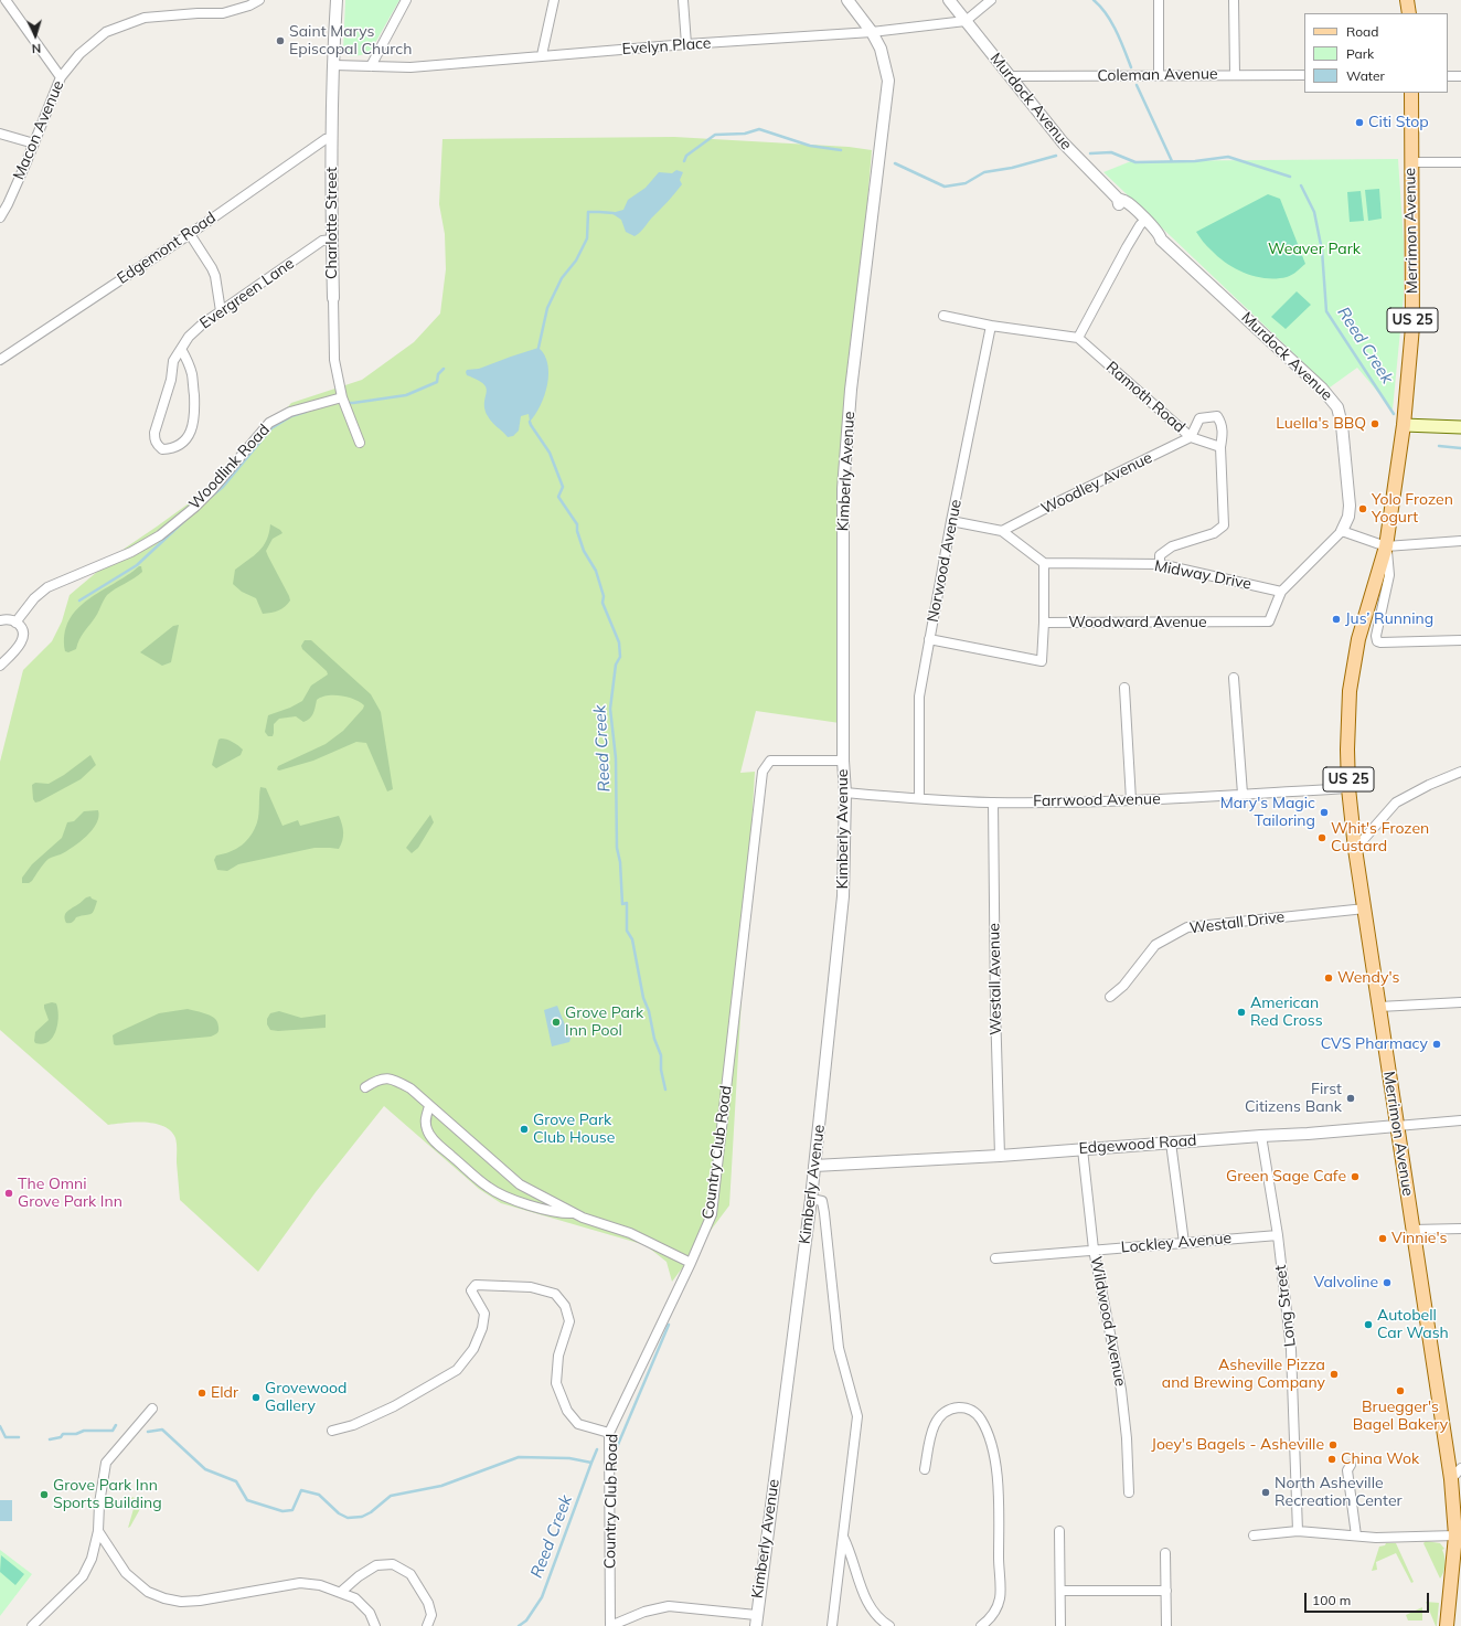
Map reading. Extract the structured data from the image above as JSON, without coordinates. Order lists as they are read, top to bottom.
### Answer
{
  "streets": {
    "main road": ["Merrimon Avenue", "US 25"],
    "street": [
      "Evelyn Place",
      "Coleman Avenue",
      "Murdock Avenue",
      "Macon Avenue",
      "Charlotte Street",
      "Edgemont Road",
      "Evergreen Lane",
      "Ramoth Road",
      "Woodlink Road",
      "Kimberly Avenue",
      "Woodley Avenue",
      "Norwood Avenue",
      "Midway Drive",
      "Woodward Avenue",
      "Farrwood Avenue",
      "Westall Drive",
      "Westall Avenue",
      "Edgewood Road",
      "Country Club Road",
      "Lockley Avenue",
      "Long Street",
      "Wildwood Avenue"
    ]
  },
  "crossings": [
    ["Evelyn Place", "Murdock Avenue"],
    ["Evelyn Place", "Charlotte Street"],
    ["Evelyn Place", "Kimberly Avenue"],
    ["Coleman Avenue", "Murdock Avenue"],
    ["Murdock Avenue", "Woodward Avenue"],
    ["Charlotte Street", "Edgemont Road"],
    ["Charlotte Street", "Evergreen Lane"],
    ["Charlotte Street", "Woodlink Road"],
    ["Merrimon Avenue", "Farrwood Avenue"],
    ["Merrimon Avenue", "Westall Drive"],
    ["Merrimon Avenue", "Edgewood Road"],
    ["Ramoth Road", "Woodley Avenue"],
    ["Kimberly Avenue", "Farrwood Avenue"],
    ["Kimberly Avenue", "Edgewood Road"],
    ["Kimberly Avenue", "Country Club Road"],
    ["Norwood Avenue", "Farrwood Avenue"],
    ["Midway Drive", "Woodward Avenue"],
    ["Farrwood Avenue", "Westall Avenue"],
    ["Westall Avenue", "Edgewood Road"],
    ["Edgewood Road", "Long Street"],
    ["Edgewood Road", "Wildwood Avenue"],
    ["Lockley Avenue", "Long Street"],
    ["Lockley Avenue", "Wildwood Avenue"]
  ],
  "water": ["Reed Creek"],
  "parks": ["Weaver Park"],
  "places": [
    "Saint Marys Episcopal Church",
    "Citi Stop",
    "Luella's BBQ",
    "Yolo Frozen Yogurt",
    "Jus’ Running",
    "Mary's Magic Tailoring",
    "Whit's Frozen Custard",
    "Wendy's",
    "American Red Cross",
    "Grove Park Inn Pool",
    "CVS Pharmacy",
    "First Citizens Bank",
    "Grove Park Club House",
    "Green Sage Cafe",
    "The Omni Grove Park Inn",
    "Vinnie's",
    "Valvoline",
    "Autobell Car Wash",
    "Asheville Pizza and Brewing Company",
    "Bruegger's Bagel Bakery",
    "Eldr",
    "Grovewood Gallery",
    "Joey's Bagels - Asheville",
    "China Wok",
    "North Asheville Recreation Center",
    "Grove Park Inn Sports Building"
  ],
  "legend": ["Road", "Park", "Water"],
  "scale_bar": "100 m",
  "north": "bottom"
}
